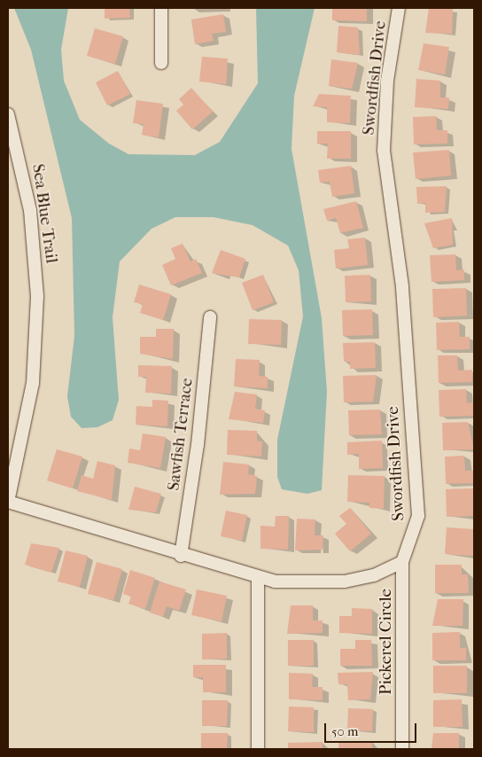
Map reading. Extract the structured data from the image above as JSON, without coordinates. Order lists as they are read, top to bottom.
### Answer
{
  "streets": {
    "street": [
      "Swordfish Drive",
      "Sea Blue Trail",
      "Sawfish Terrace",
      "Pickerel Circle"
    ]
  },
  "crossings": [
    ["Swordfish Drive", "Pickerel Circle"]
  ],
  "scale_bar": "50 m"
}
